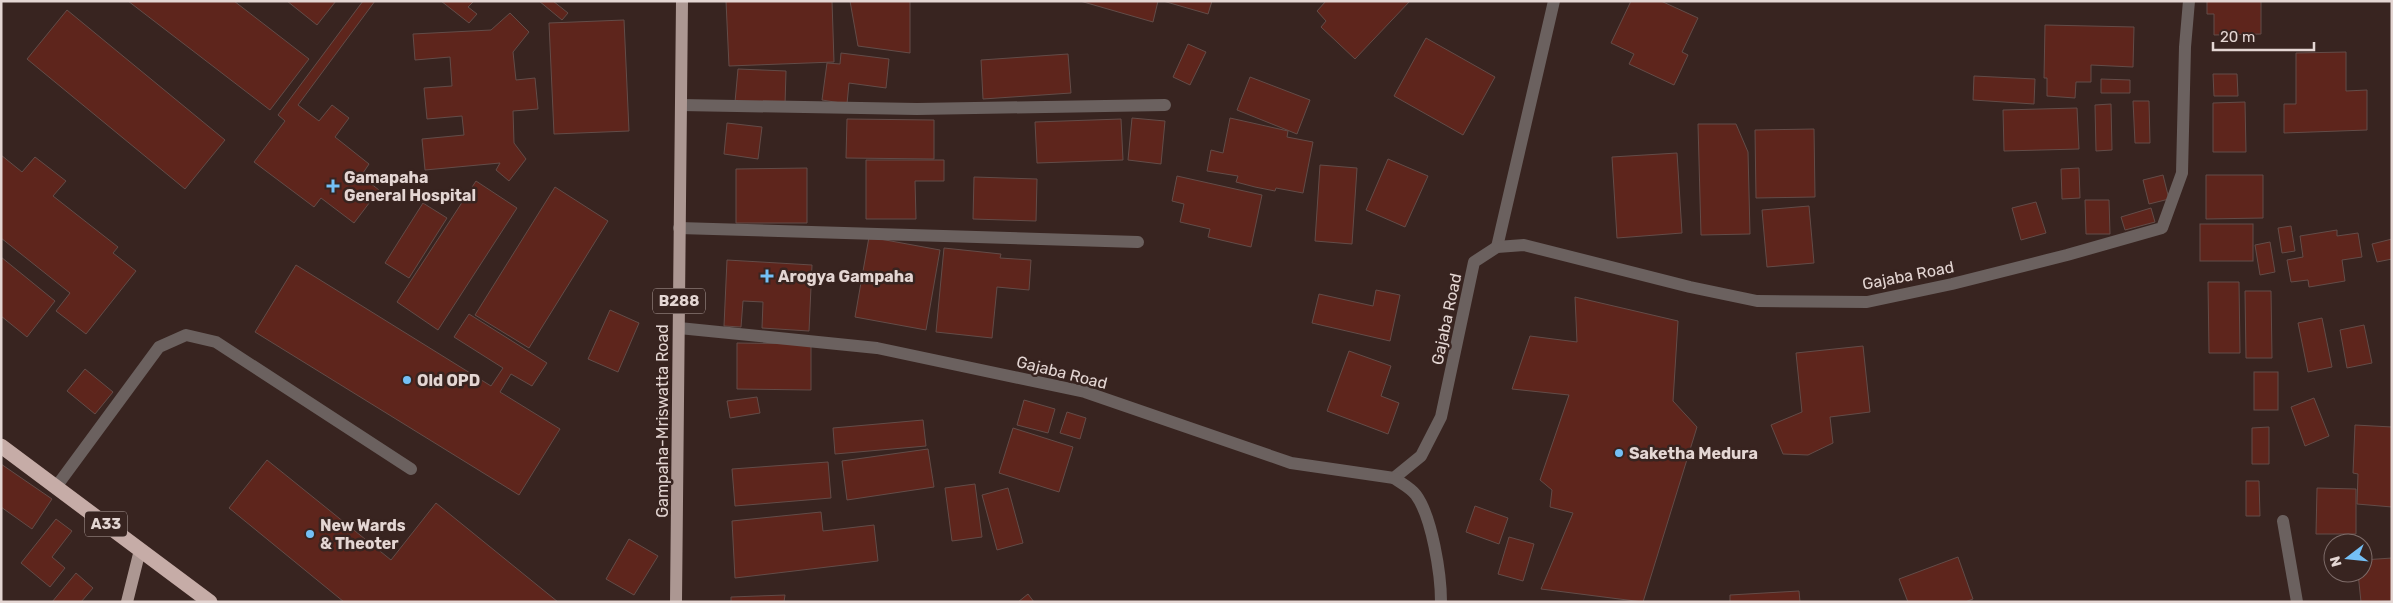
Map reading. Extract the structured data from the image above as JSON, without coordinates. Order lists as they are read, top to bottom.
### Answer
{
  "streets": {
    "highway": ["A33"],
    "main road": ["B288", "Gampaha-Mriswatta Road"],
    "street": ["Gajaba Road"]
  },
  "crossings": [
    ["Gajaba Road", "Gampaha-Mriswatta Road"]
  ],
  "places": {
    "health": ["Gamapaha General Hospital", "Arogya Gampaha"],
    "other": ["Old OPD", "Saketha Medura", "New Wards & Theoter"]
  },
  "scale_bar": "20 m",
  "north": "left"
}
